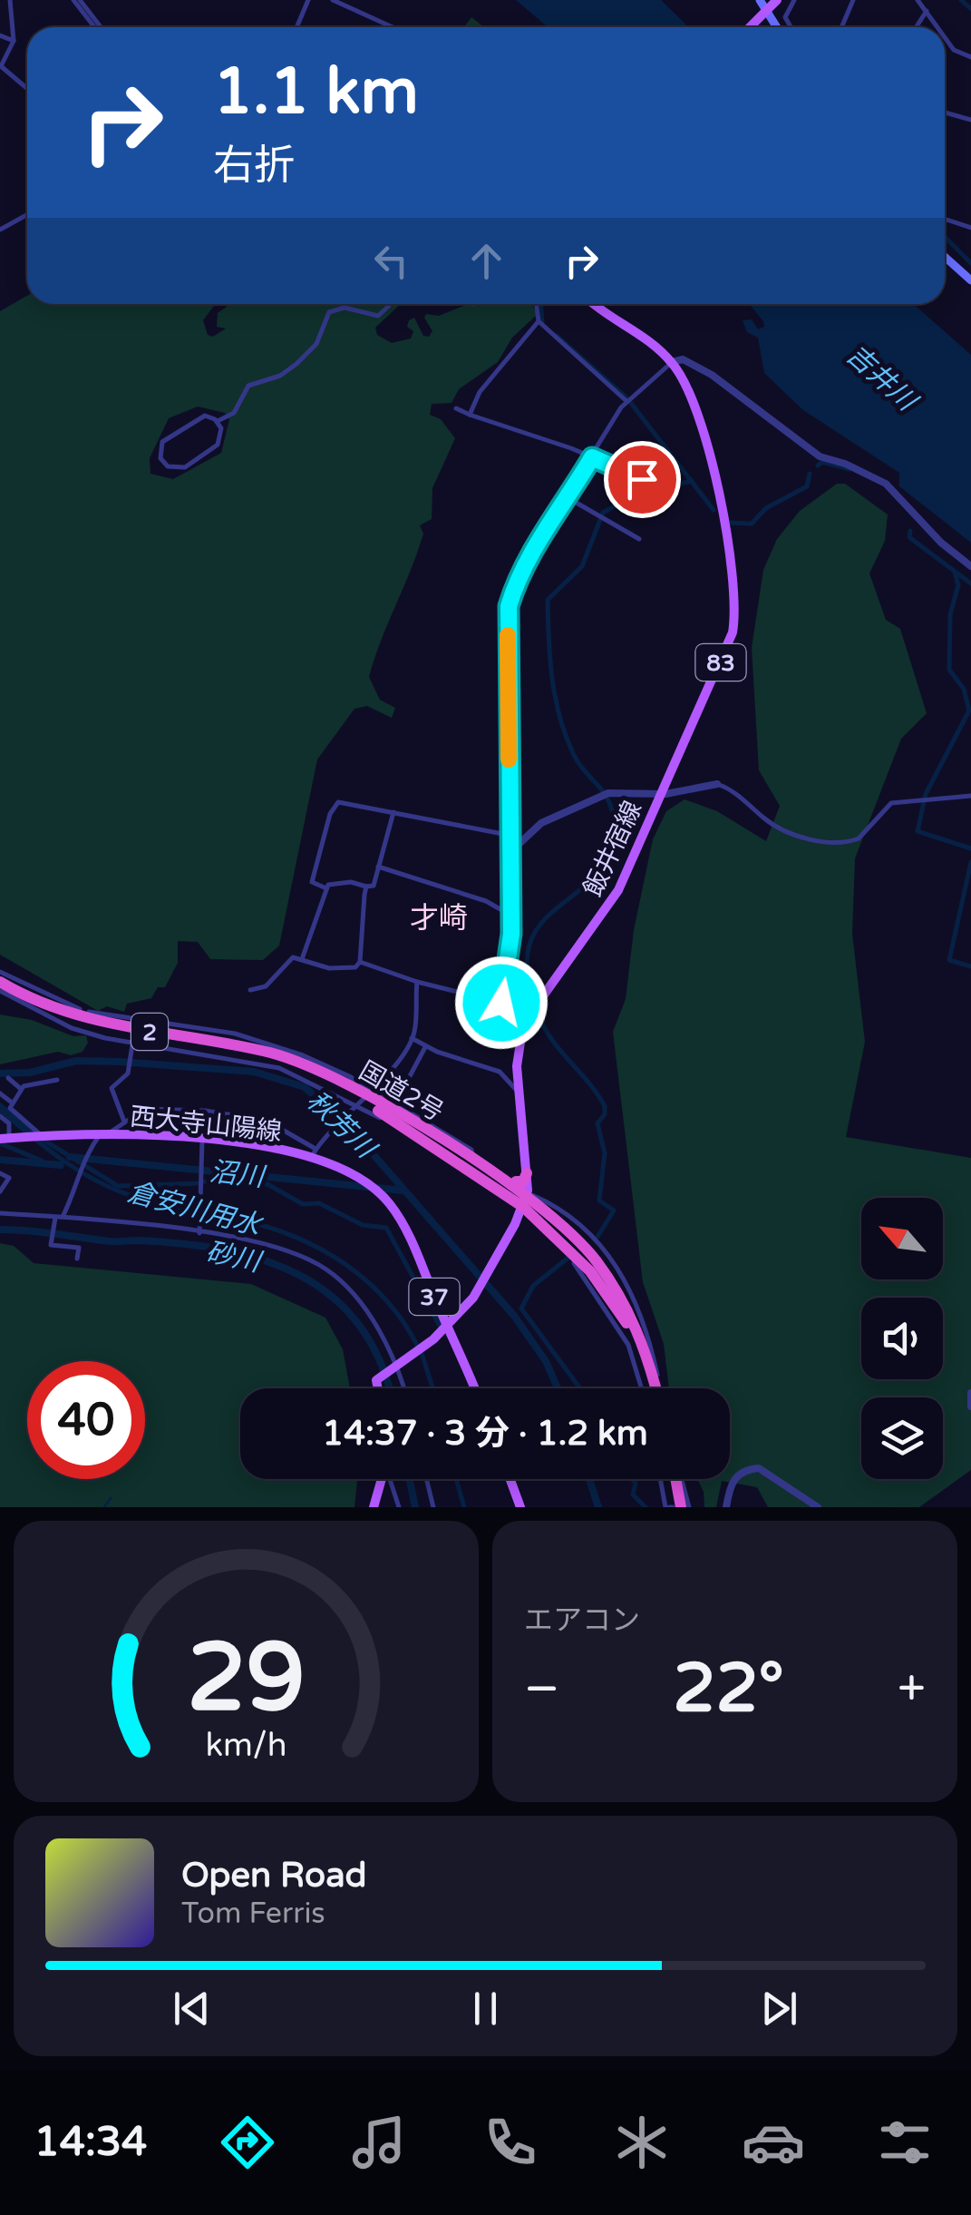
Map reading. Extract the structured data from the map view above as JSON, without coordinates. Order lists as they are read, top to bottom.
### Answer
{
  "streets": {
    "highway": ["2", "国道2号"],
    "main road": [
      "83",
      "飯井宿線",
      "西大寺山陽線",
      "37"
    ]
  },
  "districts": ["才崎"],
  "water": [
    "吉井川",
    "秋芳川",
    "沼川",
    "倉安川用水",
    "砂川"
  ],
  "north": "top left",
  "page": {
    "turn": ["1.1 km", "右折"],
    "limit": "40",
    "trip": "14:37 · 3 分 · 1.2 km",
    "tile": "エアコン",
    "heat": ["−", "22°", "+"],
    "song": ["Open Road", "Tom Ferris"],
    "tabs": "14:34",
    "gauge": ["29", "km/h"]
  }
}
